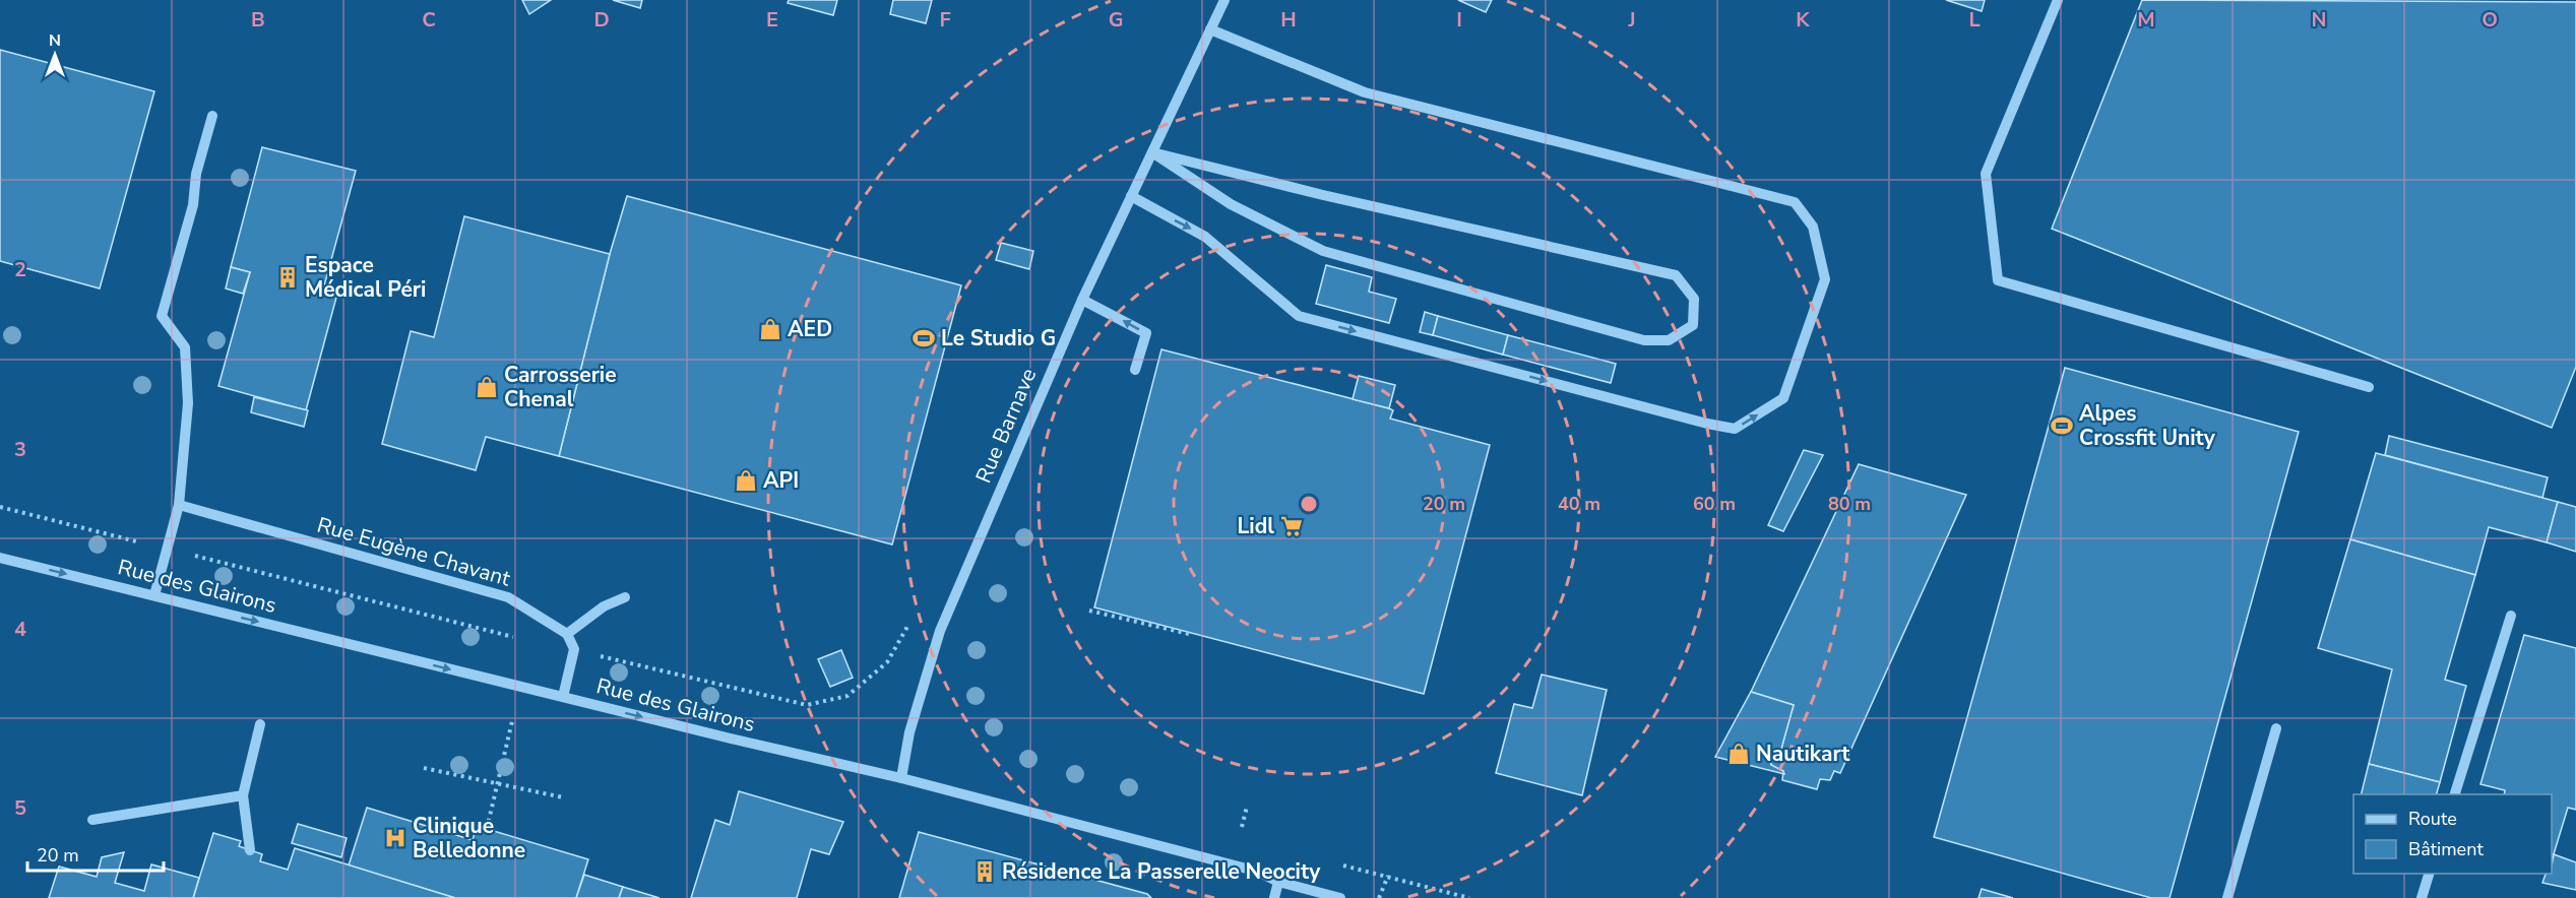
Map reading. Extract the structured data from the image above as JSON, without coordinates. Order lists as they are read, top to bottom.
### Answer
{
  "streets": {
    "street": ["Rue Barnave", "Rue Eugène Chavant", "Rue des Glairons"]
  },
  "crossings": [
    ["Rue Barnave", "Rue des Glairons"]
  ],
  "one_way": ["Rue des Glairons"],
  "places": {
    "building": ["Espace Médical Péri", "Résidence La Passerelle Neocity"],
    "shop": [
      "AED",
      "Carrosserie Chenal",
      "API",
      "Nautikart"
    ],
    "sports": ["Le Studio G", "Alpes Crossfit Unity"],
    "supermarket": ["Lidl"],
    "hospital": ["Clinique Belledonne"]
  },
  "legend": ["Route", "Bâtiment"],
  "scale_bar": "20 m",
  "north": "top",
  "grid": {
    "columns": [
      "B",
      "C",
      "D",
      "E",
      "F",
      "G",
      "H",
      "I",
      "J",
      "K",
      "L",
      "M",
      "N",
      "O"
    ],
    "rows": [
      "2",
      "3",
      "4",
      "5"
    ]
  },
  "rings": [
    "20 m",
    "40 m",
    "60 m",
    "80 m"
  ]
}
